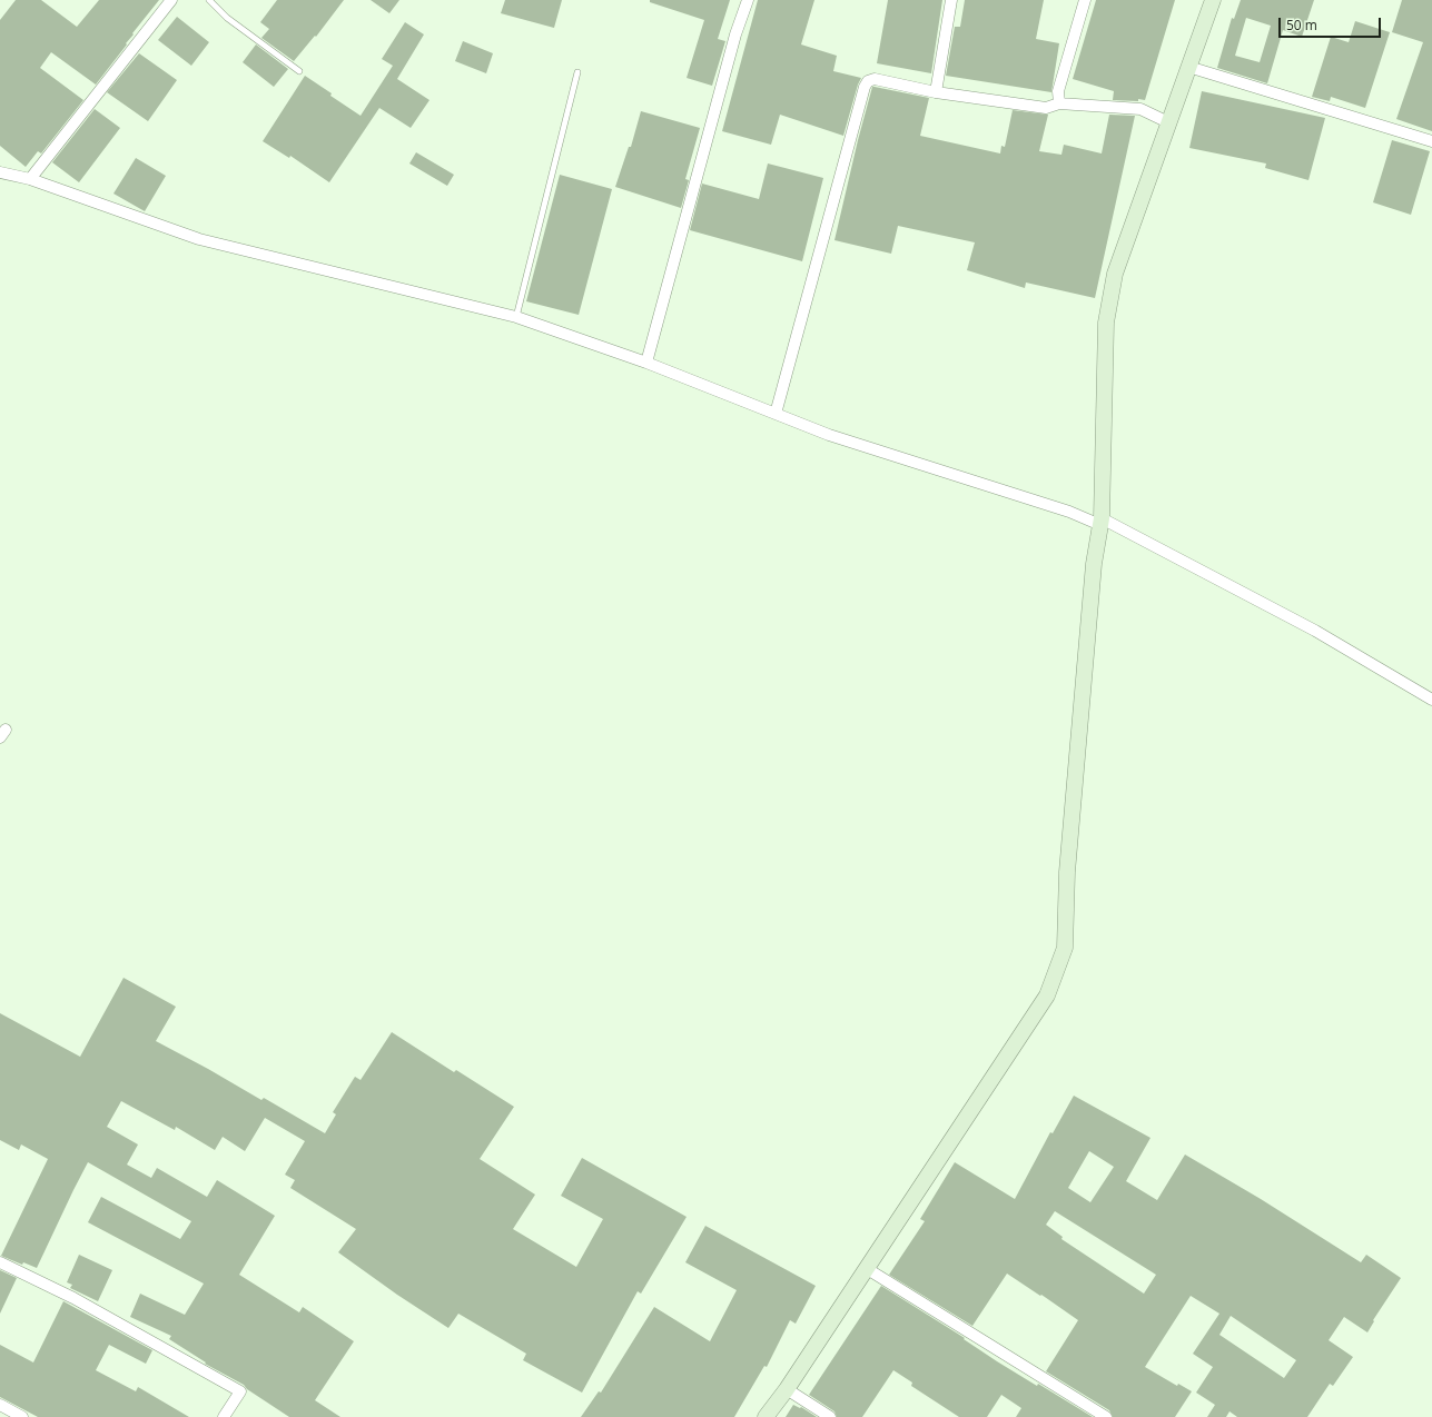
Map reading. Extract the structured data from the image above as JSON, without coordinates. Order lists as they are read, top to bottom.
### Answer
{
  "scale_bar": "50 m"
}
